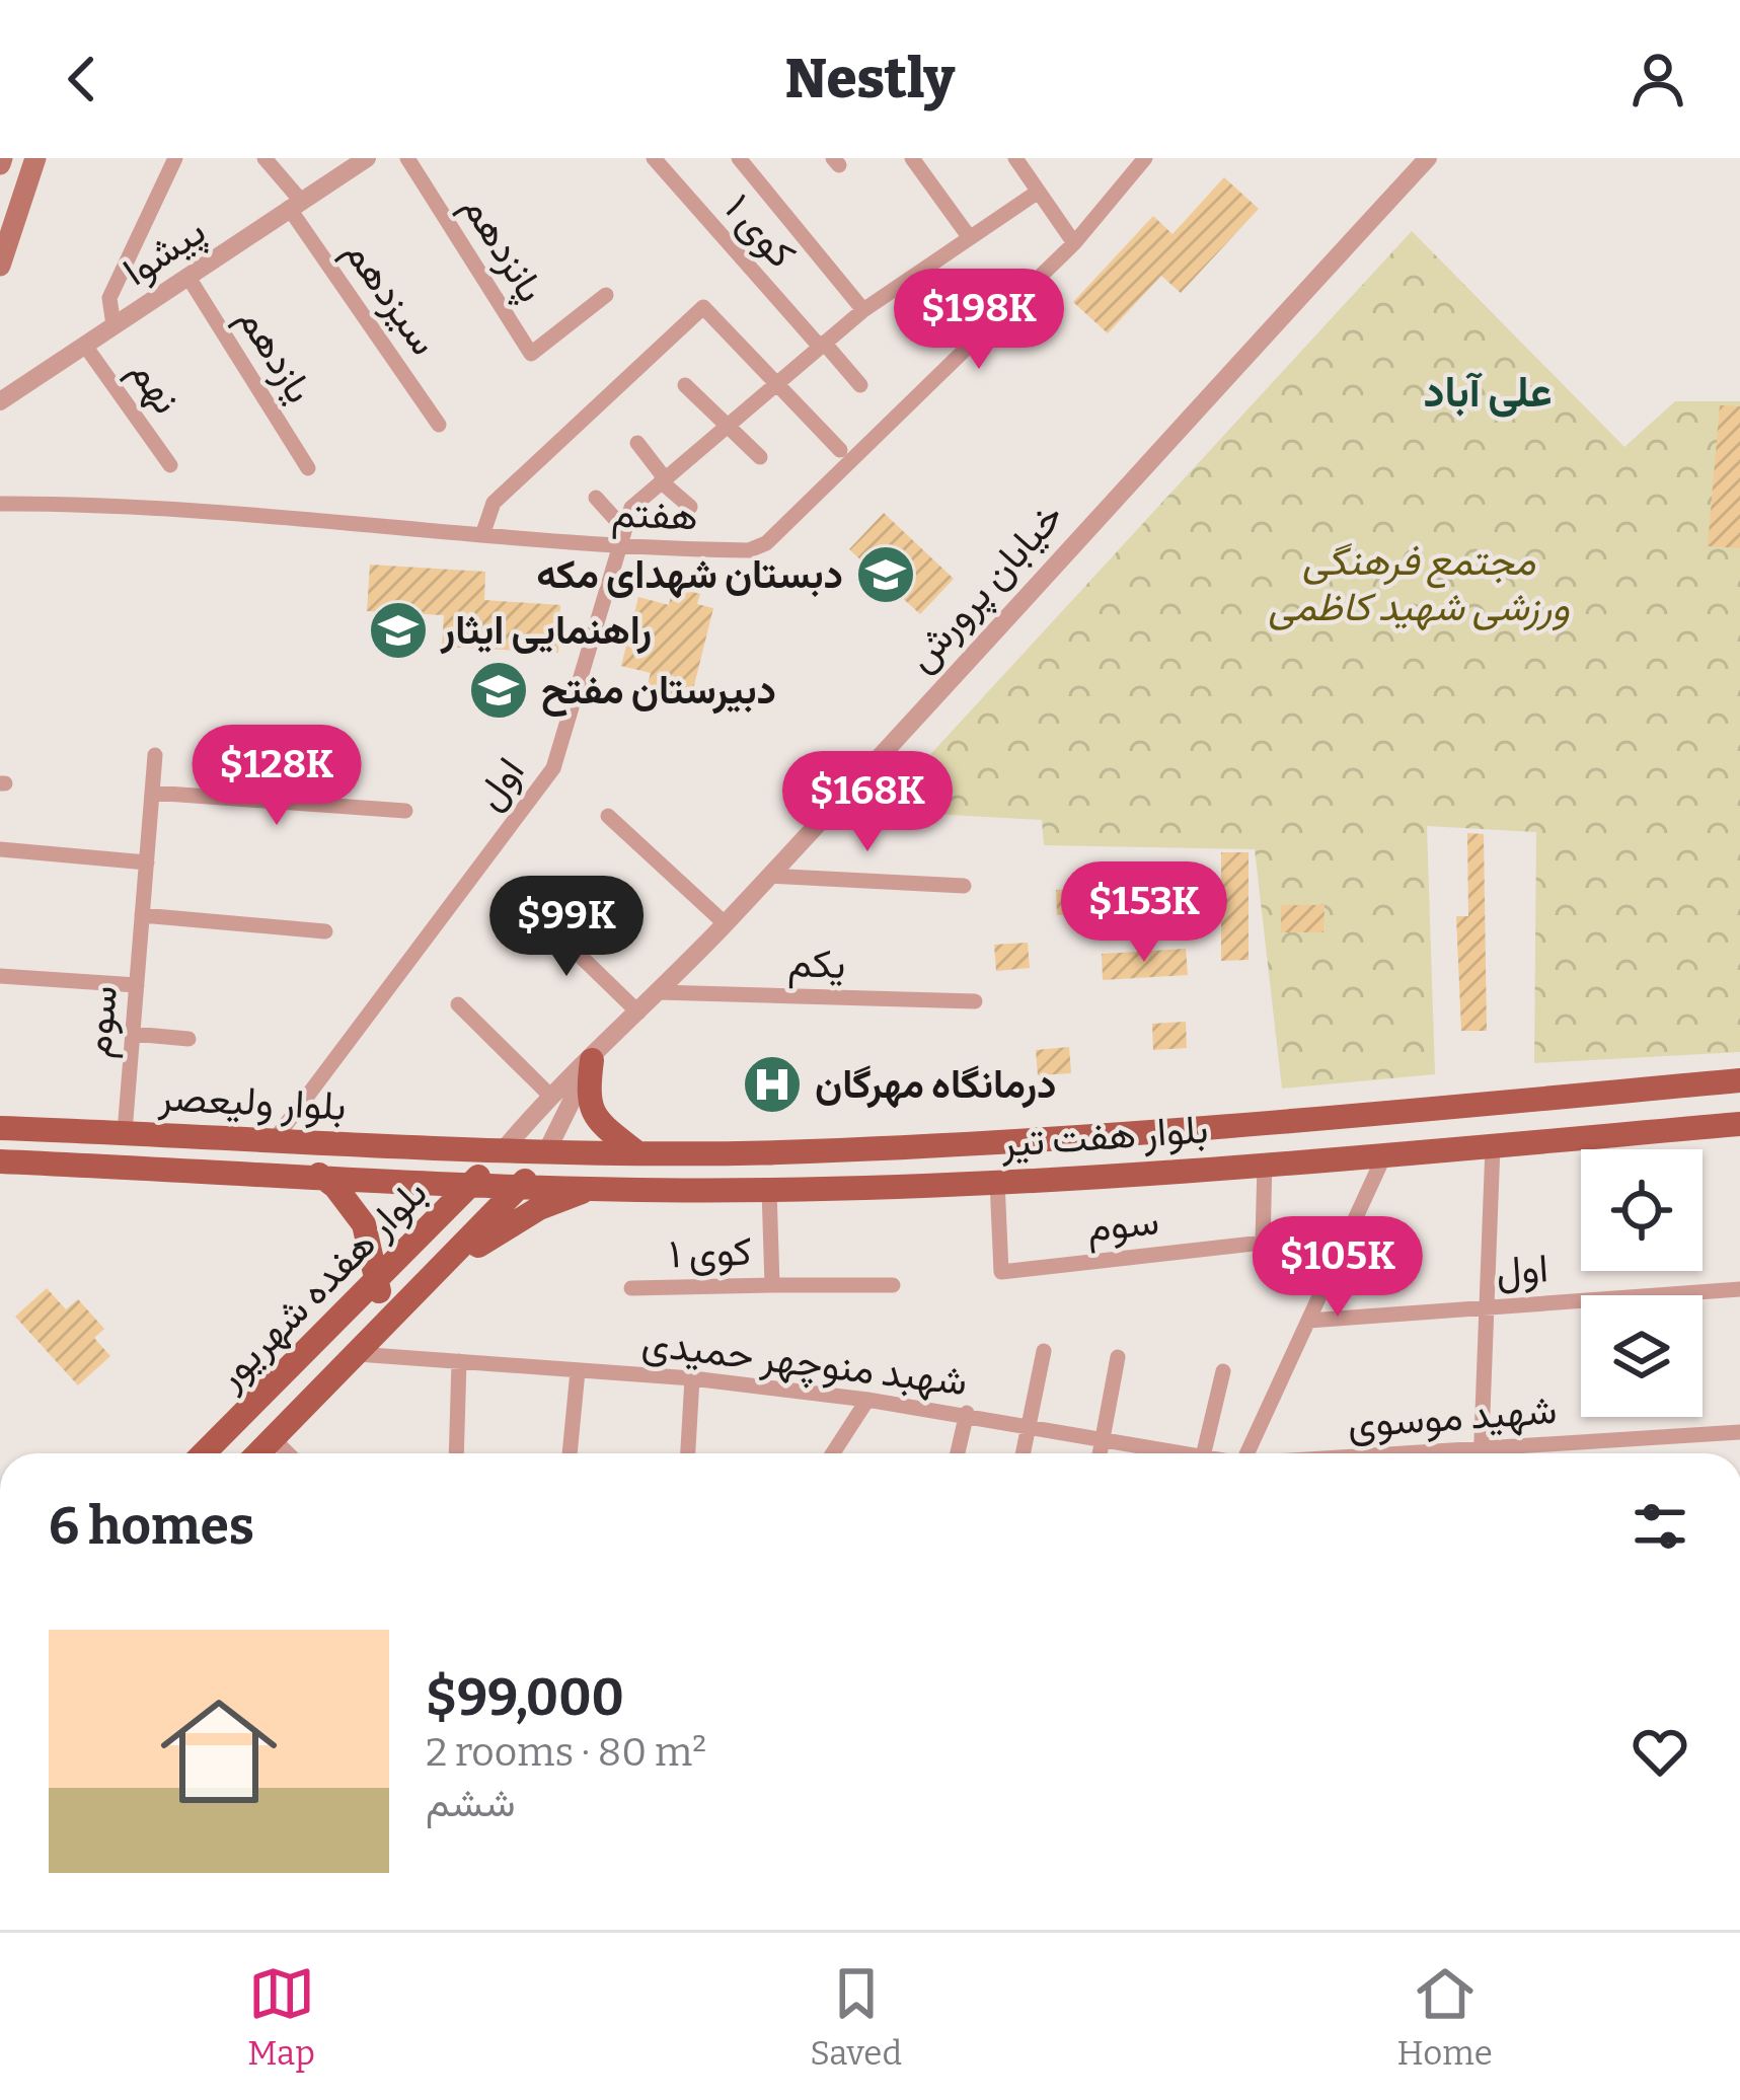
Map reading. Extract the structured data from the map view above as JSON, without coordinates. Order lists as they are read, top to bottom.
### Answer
{
  "streets": {
    "main road": ["بلوار ولیعصر", "بلوار هفت تیر", "بلوار هفده شهریور"],
    "street": [
      "کوی ۱",
      "پانزدهم",
      "پیشوا",
      "سیزدهم",
      "یازدهم",
      "نهم",
      "هفتم",
      "خیابان پرورش",
      "اول",
      "یکم",
      "سوم",
      "شهبد منوچهر حمیدی",
      "شهید موسوی"
    ]
  },
  "crossings": [
    ["کوی ۱", "بلوار هفت تیر"],
    ["پیشوا", "سیزدهم"],
    ["پیشوا", "یازدهم"],
    ["پیشوا", "نهم"],
    ["هفتم", "اول"],
    ["خیابان پرورش", "یکم"],
    ["خیابان پرورش", "بلوار ولیعصر"],
    ["خیابان پرورش", "بلوار هفت تیر"],
    ["خیابان پرورش", "بلوار هفده شهریور"],
    ["اول", "بلوار ولیعصر"],
    ["سوم", "بلوار ولیعصر"],
    ["سوم", "بلوار هفت تیر"],
    ["بلوار ولیعصر", "بلوار هفت تیر"],
    ["بلوار ولیعصر", "بلوار هفده شهریور"],
    ["بلوار هفت تیر", "بلوار هفده شهریور"],
    ["بلوار هفده شهریور", "شهبد منوچهر حمیدی"]
  ],
  "districts": ["علی آباد"],
  "parks": ["مجتمع فرهنگی ورزشی شهید کاظمی"],
  "places": {
    "school or university": ["دبستان شهدای مکه", "راهنمایی ایثار", "دبیرستان مفتح"],
    "hospital": ["درمانگاه مهرگان"]
  },
  "page": {
    "header": "Nestly",
    "price": [
      "$198K",
      "$128K",
      "$168K",
      "$153K",
      "$99K",
      "$105K"
    ],
    "heading": "6 homes",
    "list": [
      {
        "name": "$99,000",
        "note": "2 rooms · 80 m² · ششم"
      }
    ],
    "tabs": ["Map", "Saved", "Home"]
  }
}
